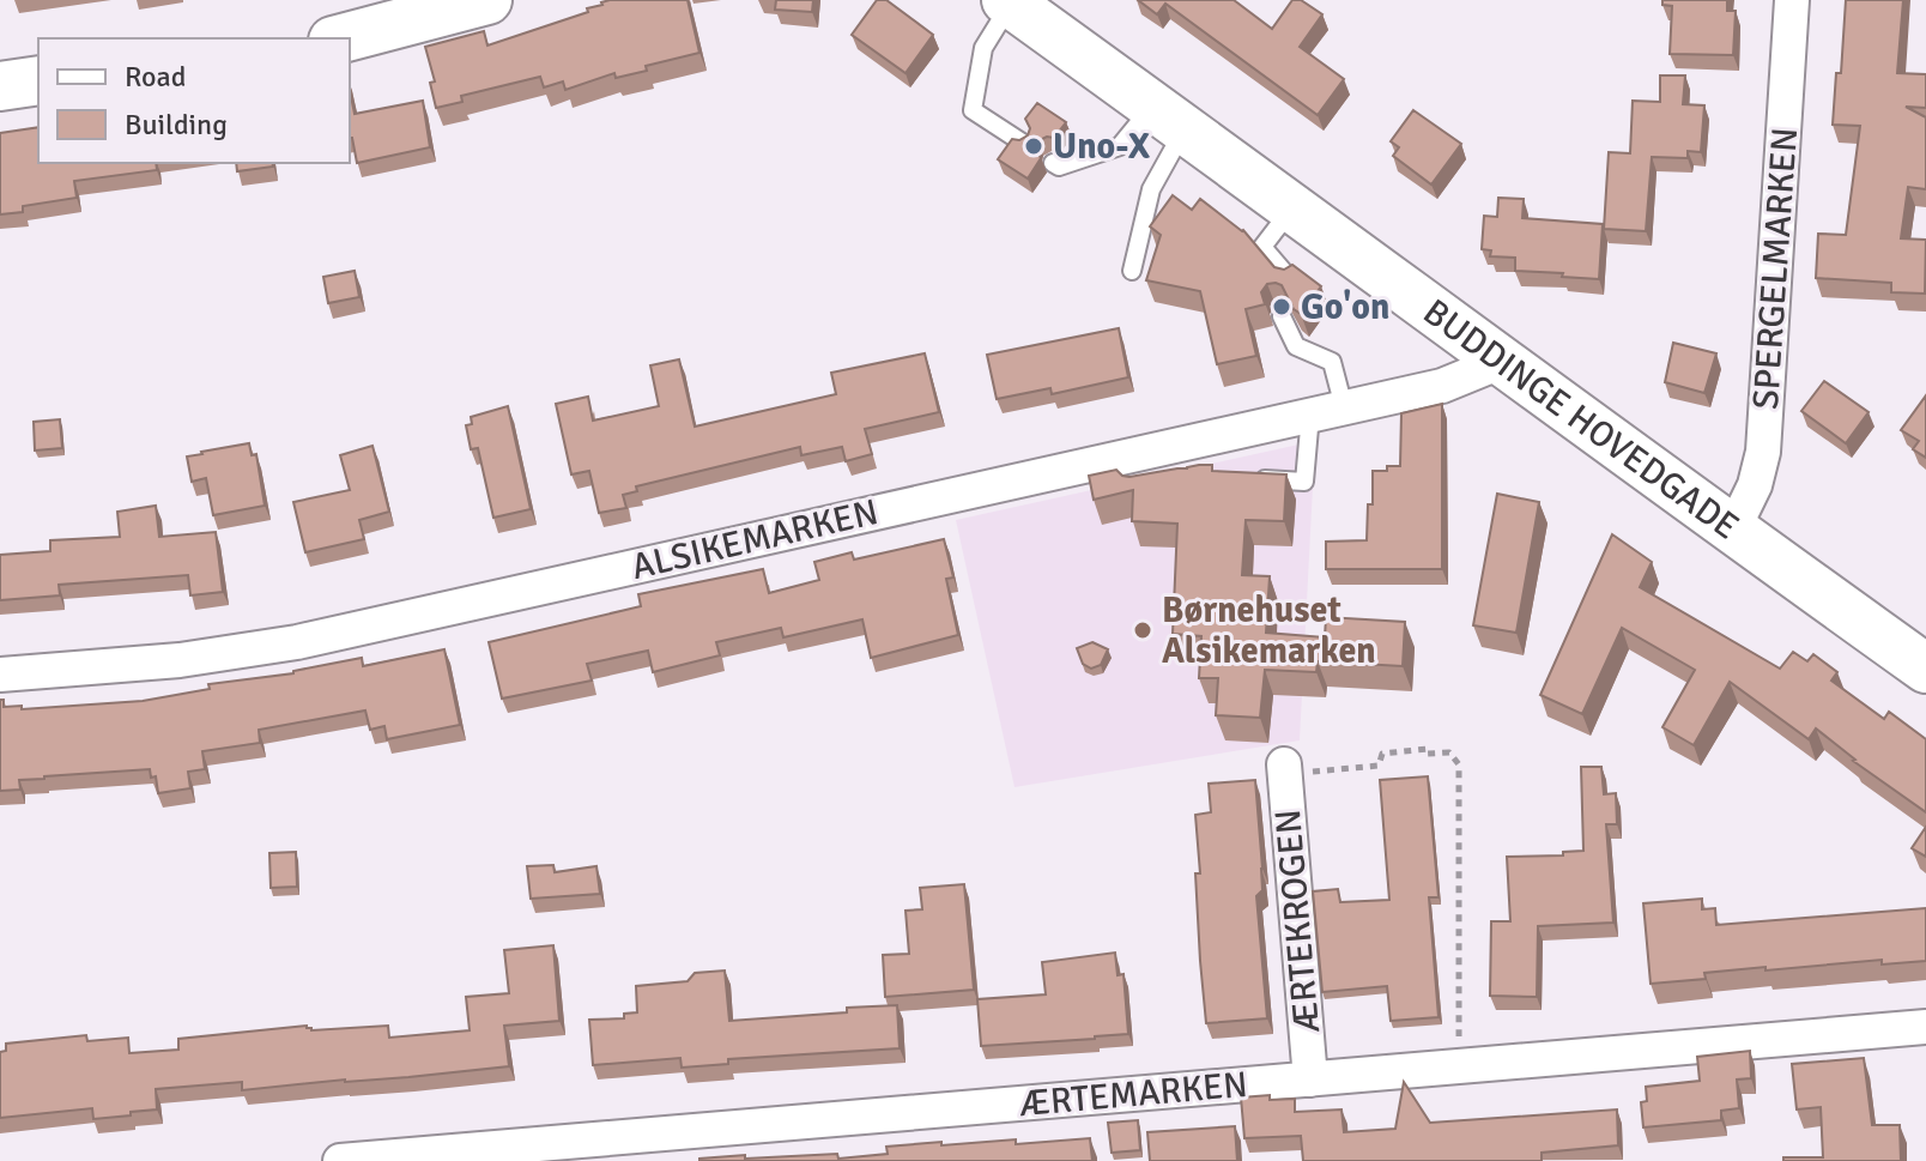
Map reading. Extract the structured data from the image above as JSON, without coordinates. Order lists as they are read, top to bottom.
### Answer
{
  "streets": {
    "street": [
      "SPERGELMARKEN",
      "BUDDINGE HOVEDGADE",
      "ALSIKEMARKEN",
      "ÆRTEKROGEN",
      "ÆRTEMARKEN"
    ]
  },
  "crossings": [
    ["SPERGELMARKEN", "BUDDINGE HOVEDGADE"],
    ["BUDDINGE HOVEDGADE", "ALSIKEMARKEN"],
    ["ÆRTEKROGEN", "ÆRTEMARKEN"]
  ],
  "places": ["Uno-X", "Go'on", "Børnehuset Alsikemarken"],
  "legend": ["Road", "Building"]
}
